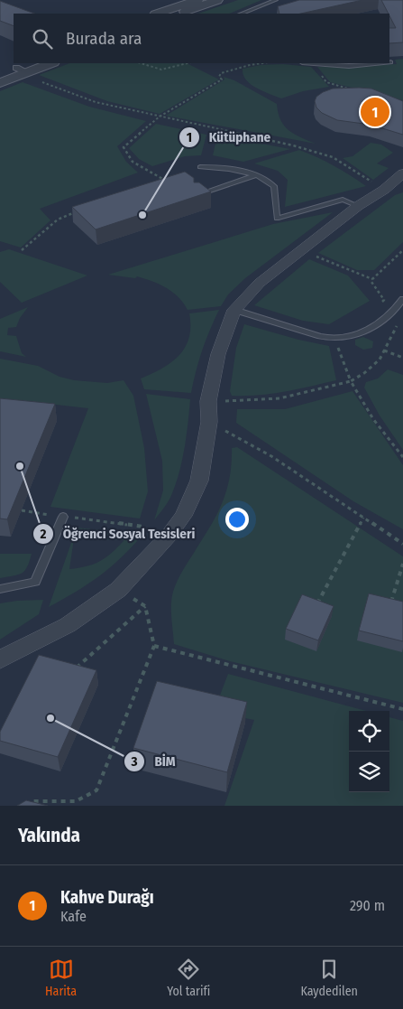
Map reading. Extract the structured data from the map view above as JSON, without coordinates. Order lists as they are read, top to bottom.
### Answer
{
  "places": ["Kütüphane", "Öğrenci Sosyal Tesisleri", "BİM"],
  "page": {
    "search": "Burada ara",
    "pins": "1",
    "heading": "Yakında",
    "list": [
      {
        "mark": "1",
        "name": "Kahve Durağı",
        "note": "Kafe",
        "value": "290 m"
      }
    ],
    "nav": ["Harita", "Yol tarifi", "Kaydedilen"]
  }
}
